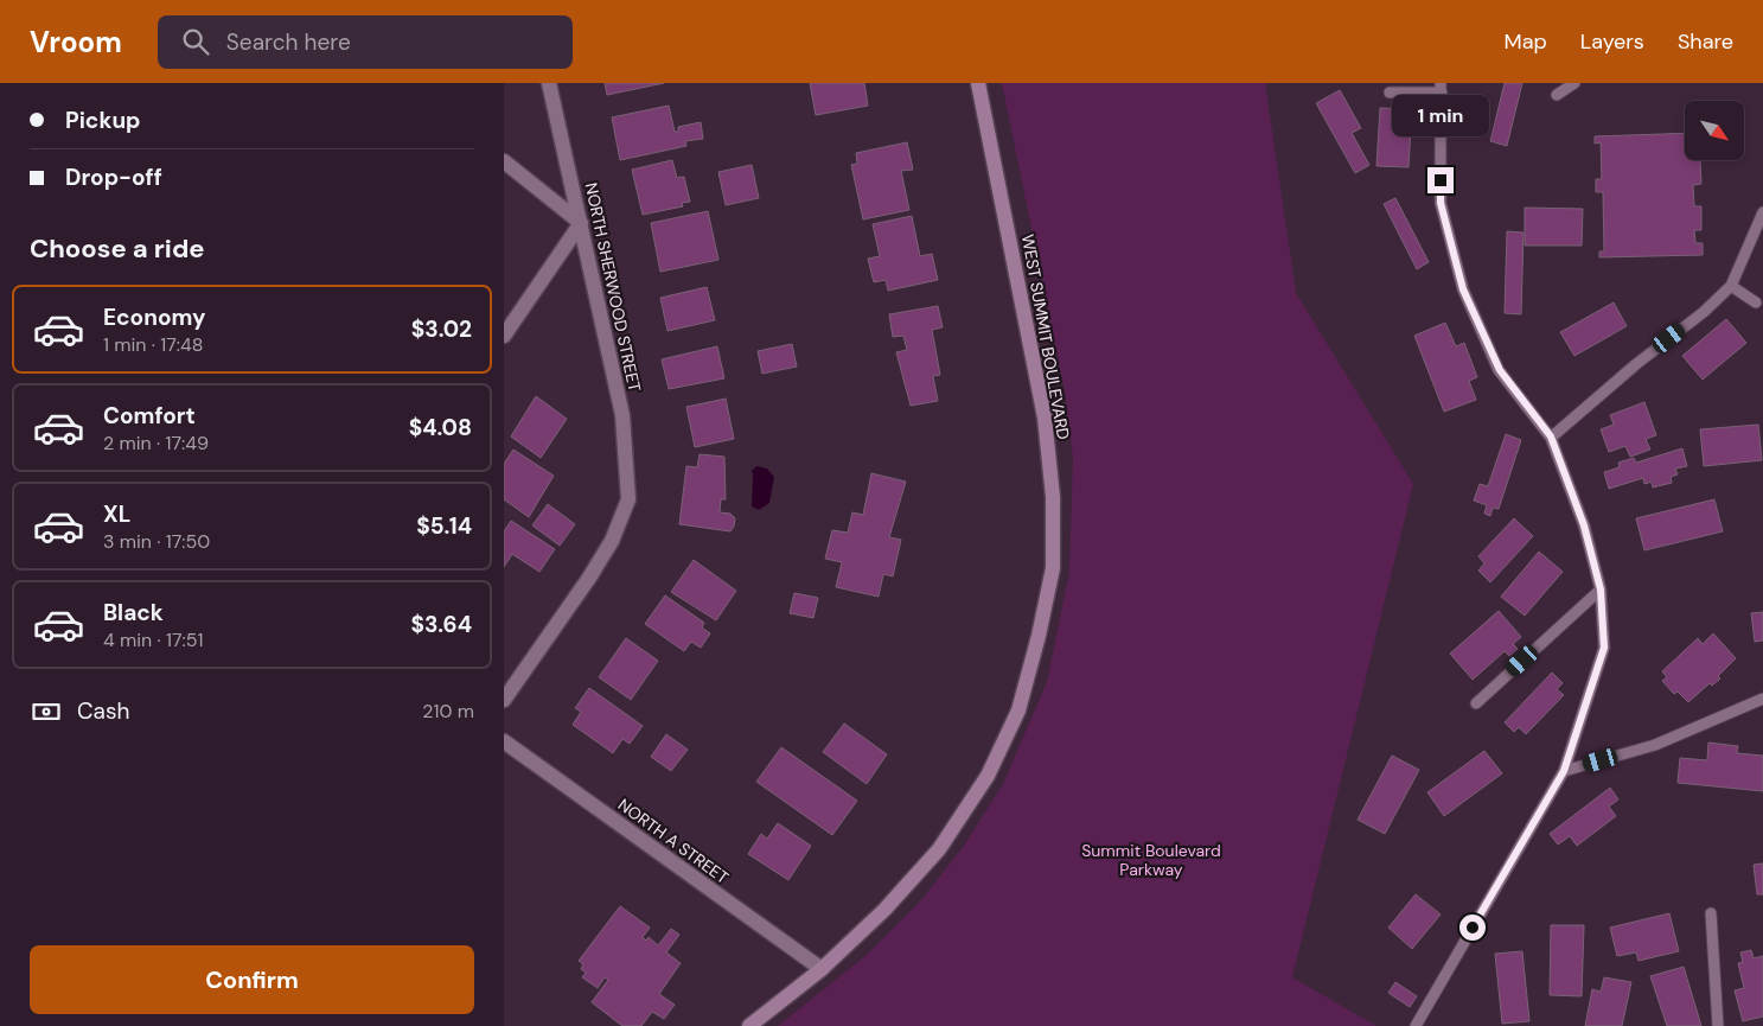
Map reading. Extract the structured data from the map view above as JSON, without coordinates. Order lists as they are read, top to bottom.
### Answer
{
  "streets": {
    "street": ["NORTH SHERWOOD STREET", "WEST SUMMIT BOULEVARD", "NORTH A STREET"]
  },
  "crossings": [
    ["WEST SUMMIT BOULEVARD", "NORTH A STREET"]
  ],
  "parks": ["Summit Boulevard Parkway"],
  "north": "bottom right",
  "page": {
    "header": "Vroom",
    "search": "Search here",
    "nav": ["Map", "Layers", "Share"],
    "banner": ["Pickup", "Drop-off"],
    "bubble": "1 min",
    "heading": "Choose a ride",
    "list": [
      {
        "name": "Economy",
        "note": "1 min · 17:48",
        "value": "$3.02"
      },
      {
        "name": "Comfort",
        "note": "2 min · 17:49",
        "value": "$4.08"
      },
      {
        "name": "XL",
        "note": "3 min · 17:50",
        "value": "$5.14"
      },
      {
        "name": "Black",
        "note": "4 min · 17:51",
        "value": "$3.64"
      }
    ],
    "pay": ["Cash", "210 m"],
    "buttons": "Confirm"
  }
}
